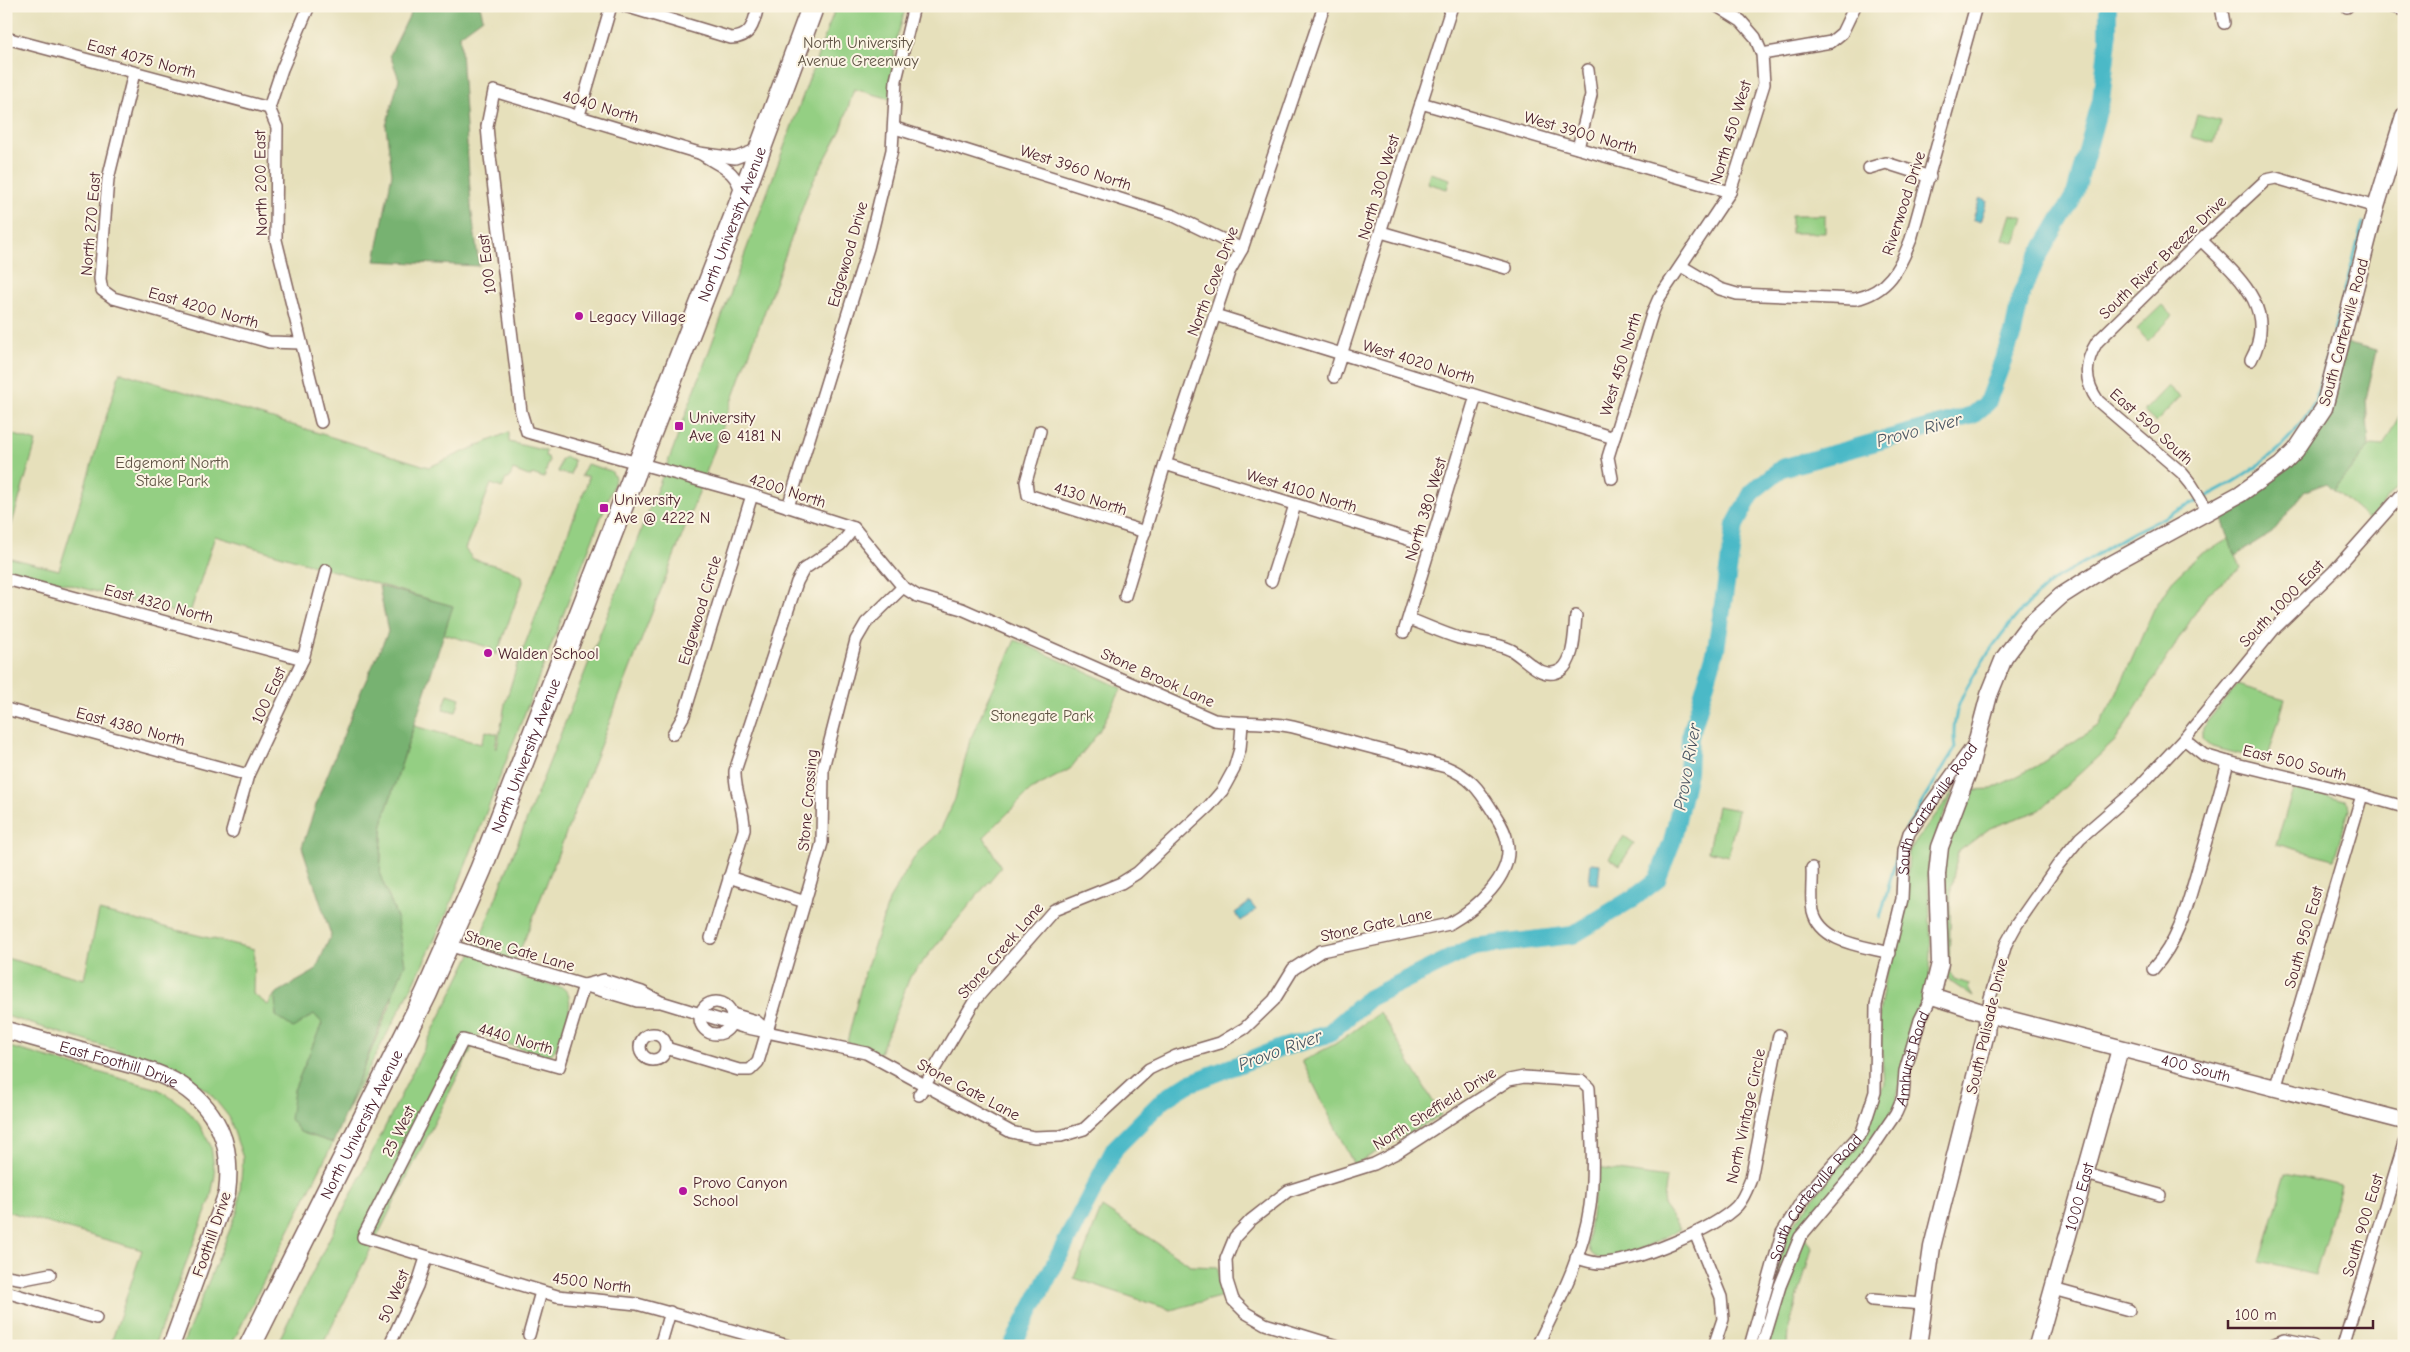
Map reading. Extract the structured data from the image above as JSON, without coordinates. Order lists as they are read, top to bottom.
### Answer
{
  "streets": {
    "highway": ["North University Avenue"],
    "street": [
      "East 4075 North",
      "4040 North",
      "West 3900 North",
      "North 450 West",
      "West 3960 North",
      "North 200 East",
      "North 300 West",
      "Riverwood Drive",
      "North 270 East",
      "Edgewood Drive",
      "South River Breeze Drive",
      "100 East",
      "North Cove Drive",
      "East 4200 North",
      "South Carterville Road",
      "West 4020 North",
      "West 450 North",
      "East 590 South",
      "4200 North",
      "West 4100 North",
      "4130 North",
      "North 380 West",
      "East 4320 North",
      "South 1000 East",
      "Edgewood Circle",
      "Stone Brook Lane",
      "East 4380 North",
      "East 500 South",
      "Stone Crossing",
      "Stone Gate Lane",
      "South 950 East",
      "Stone Creek Lane",
      "South Palisade Drive",
      "4440 North",
      "Amhurst Road",
      "East Foothill Drive",
      "400 South",
      "North Sheffield Drive",
      "North Vintage Circle",
      "25 West",
      "1000 East",
      "South 900 East",
      "Foothill Drive",
      "4500 North",
      "50 West"
    ]
  },
  "crossings": [
    ["East 4075 North", "North 200 East"],
    ["East 4075 North", "North 270 East"],
    ["4040 North", "North University Avenue"],
    ["4040 North", "100 East"],
    ["West 3900 North", "North 450 West"],
    ["West 3900 North", "North 300 West"],
    ["North 450 West", "Riverwood Drive"],
    ["North 450 West", "West 450 North"],
    ["West 3960 North", "Edgewood Drive"],
    ["West 3960 North", "North Cove Drive"],
    ["North 200 East", "East 4200 North"],
    ["North 300 West", "West 4020 North"],
    ["Riverwood Drive", "West 450 North"],
    ["North 270 East", "East 4200 North"],
    ["North University Avenue", "4200 North"],
    ["North University Avenue", "Stone Gate Lane"],
    ["Edgewood Drive", "4200 North"],
    ["South River Breeze Drive", "South Carterville Road"],
    ["South River Breeze Drive", "East 590 South"],
    ["100 East", "4200 North"],
    ["100 East", "East 4320 North"],
    ["100 East", "East 4380 North"],
    ["North Cove Drive", "West 4020 North"],
    ["North Cove Drive", "West 4100 North"],
    ["North Cove Drive", "4130 North"],
    ["South Carterville Road", "East 590 South"],
    ["South Carterville Road", "Amhurst Road"],
    ["West 4020 North", "West 450 North"],
    ["West 4020 North", "North 380 West"],
    ["4200 North", "Edgewood Circle"],
    ["West 4100 North", "North 380 West"],
    ["South 1000 East", "East 500 South"],
    ["South 1000 East", "South Palisade Drive"],
    ["Stone Brook Lane", "Stone Crossing"],
    ["Stone Brook Lane", "Stone Gate Lane"],
    ["Stone Brook Lane", "Stone Creek Lane"],
    ["East 500 South", "South 950 East"],
    ["East 500 South", "South Palisade Drive"],
    ["Stone Crossing", "Stone Gate Lane"],
    ["Stone Gate Lane", "Stone Creek Lane"],
    ["Stone Gate Lane", "4440 North"],
    ["South 950 East", "400 South"],
    ["South Palisade Drive", "400 South"],
    ["4440 North", "25 West"],
    ["Amhurst Road", "400 South"],
    ["East Foothill Drive", "Foothill Drive"],
    ["400 South", "1000 East"],
    ["North Sheffield Drive", "North Vintage Circle"],
    ["25 West", "4500 North"],
    ["4500 North", "50 West"]
  ],
  "water": ["Provo River"],
  "parks": ["North University Avenue Greenway", "Edgemont North Stake Park", "Stonegate Park"],
  "places": {
    "other": ["Legacy Village", "Walden School", "Provo Canyon School"],
    "transit": ["University Ave @ 4181 N", "University Ave @ 4222 N"]
  },
  "scale_bar": "100 m"
}
